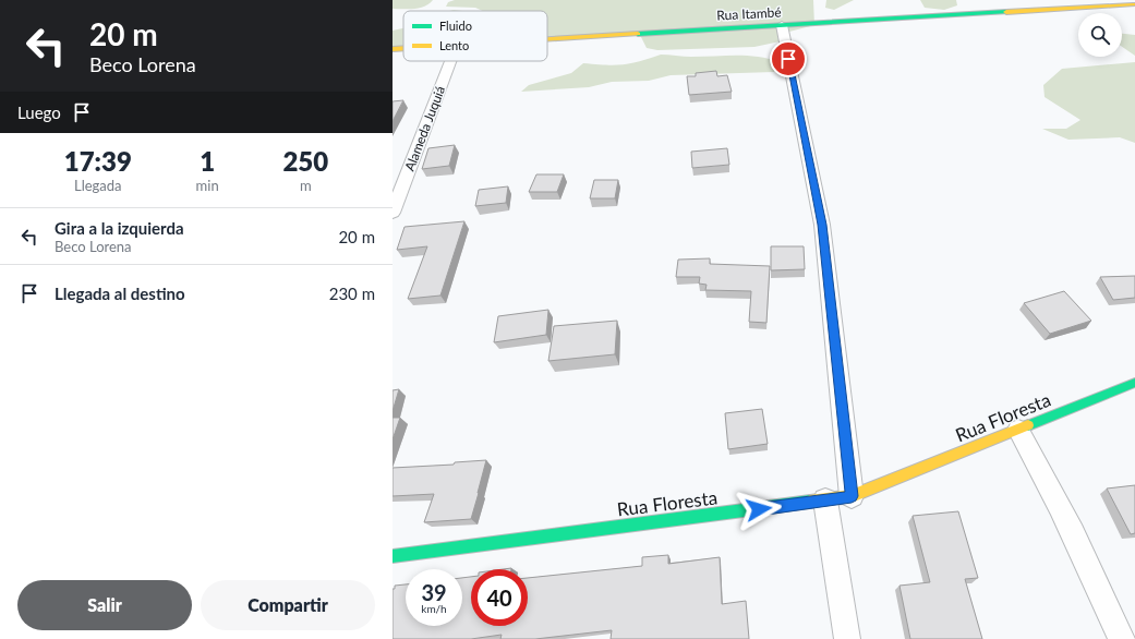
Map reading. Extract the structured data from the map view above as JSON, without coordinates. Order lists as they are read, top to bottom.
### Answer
{
  "streets": {
    "street": ["Rua Itambé", "Alameda Juquiá", "Rua Floresta"]
  },
  "legend": ["Fluido", "Lento"],
  "page": {
    "turn": ["20 m", "Beco Lorena"],
    "then": "Luego",
    "eta": [
      "17:39",
      "Llegada",
      "1",
      "min",
      "250",
      "m"
    ],
    "list": [
      {
        "name": "Gira a la izquierda",
        "note": "Beco Lorena",
        "value": "20 m"
      },
      {
        "name": "Llegada al destino",
        "value": "230 m"
      }
    ],
    "speed": "39 km/h",
    "limit": "40",
    "buttons": ["Salir", "Compartir"]
  }
}
